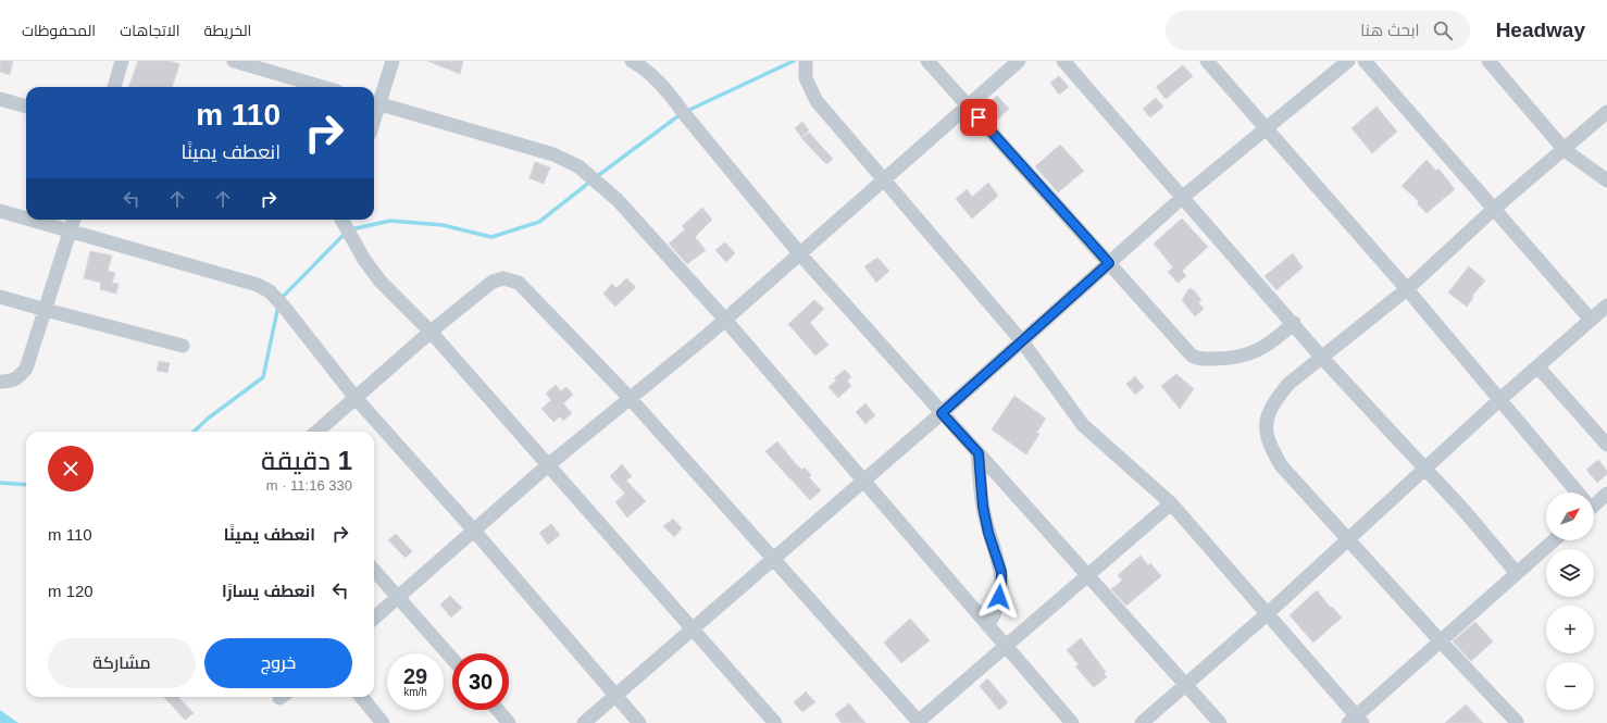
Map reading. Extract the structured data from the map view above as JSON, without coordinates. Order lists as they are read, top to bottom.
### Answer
{
  "north": "top right",
  "page": {
    "header": "Headway",
    "search": "ابحث هنا",
    "nav": ["الخريطة", "الاتجاهات", "المحفوظات"],
    "turn": ["110 m", "انعطف يمينًا"],
    "heading": ["1 دقيقة", "330 m · 11:16"],
    "map_buttons": ["+", "−"],
    "list": [
      {
        "name": "انعطف يمينًا",
        "value": "110 m"
      },
      {
        "name": "انعطف يسارًا",
        "value": "120 m"
      }
    ],
    "buttons": ["خروج", "مشاركة"],
    "speed": "29 km/h",
    "limit": "30"
  }
}
